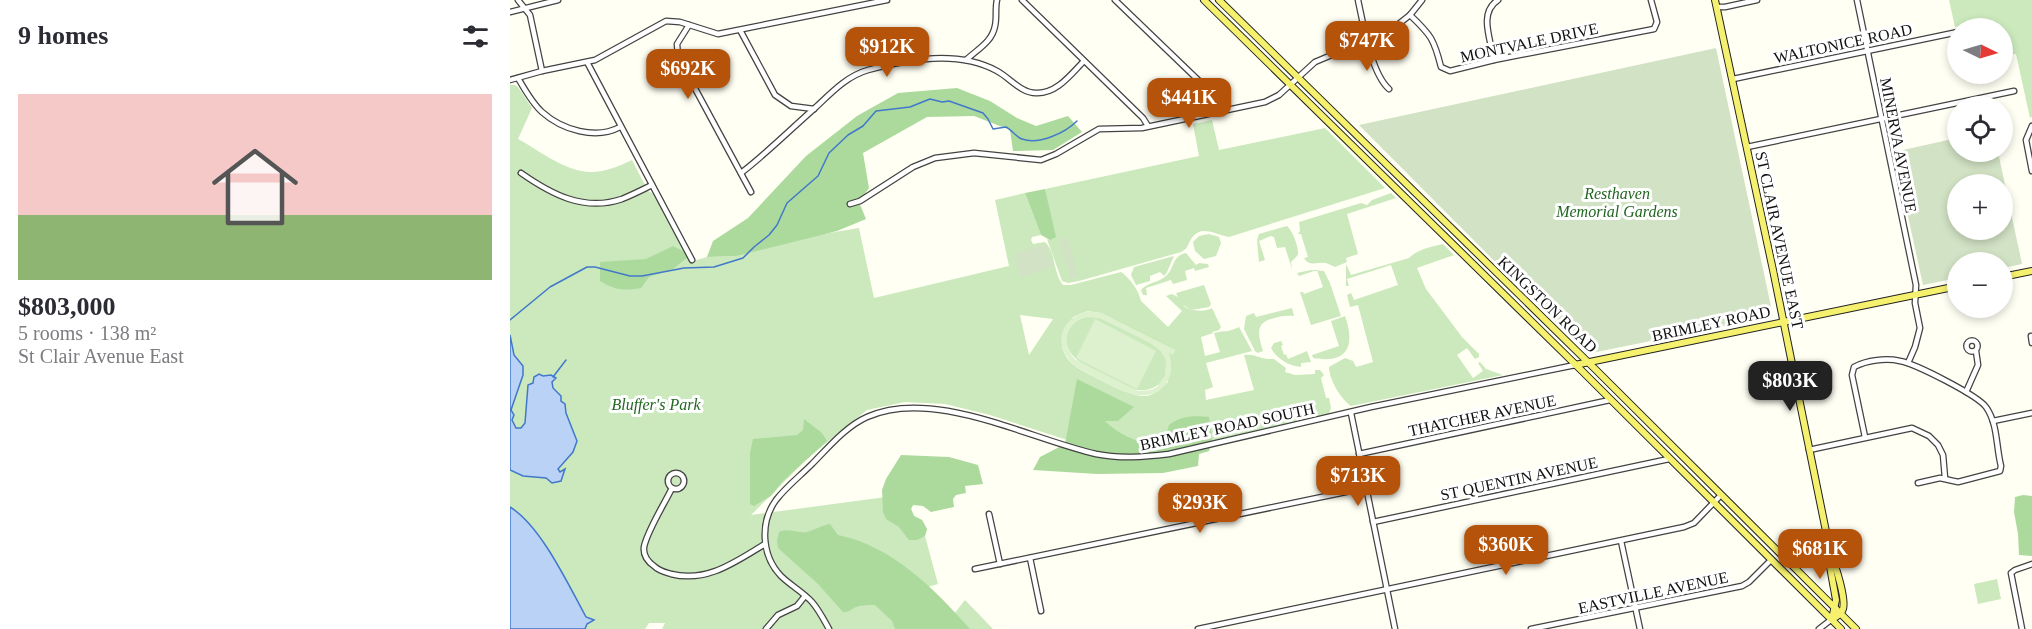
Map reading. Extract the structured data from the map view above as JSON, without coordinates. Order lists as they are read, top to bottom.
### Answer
{
  "streets": {
    "main road": ["ST CLAIR AVENUE EAST", "KINGSTON ROAD", "BRIMLEY ROAD"],
    "street": [
      "MONTVALE DRIVE",
      "WALTONICE ROAD",
      "MINERVA AVENUE",
      "THATCHER AVENUE",
      "BRIMLEY ROAD SOUTH",
      "ST QUENTIN AVENUE",
      "EASTVILLE AVENUE"
    ]
  },
  "crossings": [
    ["WALTONICE ROAD", "MINERVA AVENUE"],
    ["WALTONICE ROAD", "ST CLAIR AVENUE EAST"],
    ["MINERVA AVENUE", "BRIMLEY ROAD"],
    ["ST CLAIR AVENUE EAST", "KINGSTON ROAD"],
    ["ST CLAIR AVENUE EAST", "BRIMLEY ROAD"],
    ["KINGSTON ROAD", "BRIMLEY ROAD"],
    ["KINGSTON ROAD", "THATCHER AVENUE"],
    ["KINGSTON ROAD", "BRIMLEY ROAD SOUTH"],
    ["KINGSTON ROAD", "ST QUENTIN AVENUE"],
    ["KINGSTON ROAD", "EASTVILLE AVENUE"],
    ["BRIMLEY ROAD", "BRIMLEY ROAD SOUTH"]
  ],
  "parks": ["Resthaven Memorial Gardens", "Bluffer's Park"],
  "north": "right",
  "page": {
    "heading": "9 homes",
    "map_buttons": ["+", "−"],
    "price": [
      "$747K",
      "$912K",
      "$692K",
      "$441K",
      "$803K",
      "$713K",
      "$293K",
      "$360K",
      "$681K"
    ],
    "list": [
      {
        "name": "$803,000",
        "note": "5 rooms · 138 m² · St Clair Avenue East"
      }
    ]
  }
}
